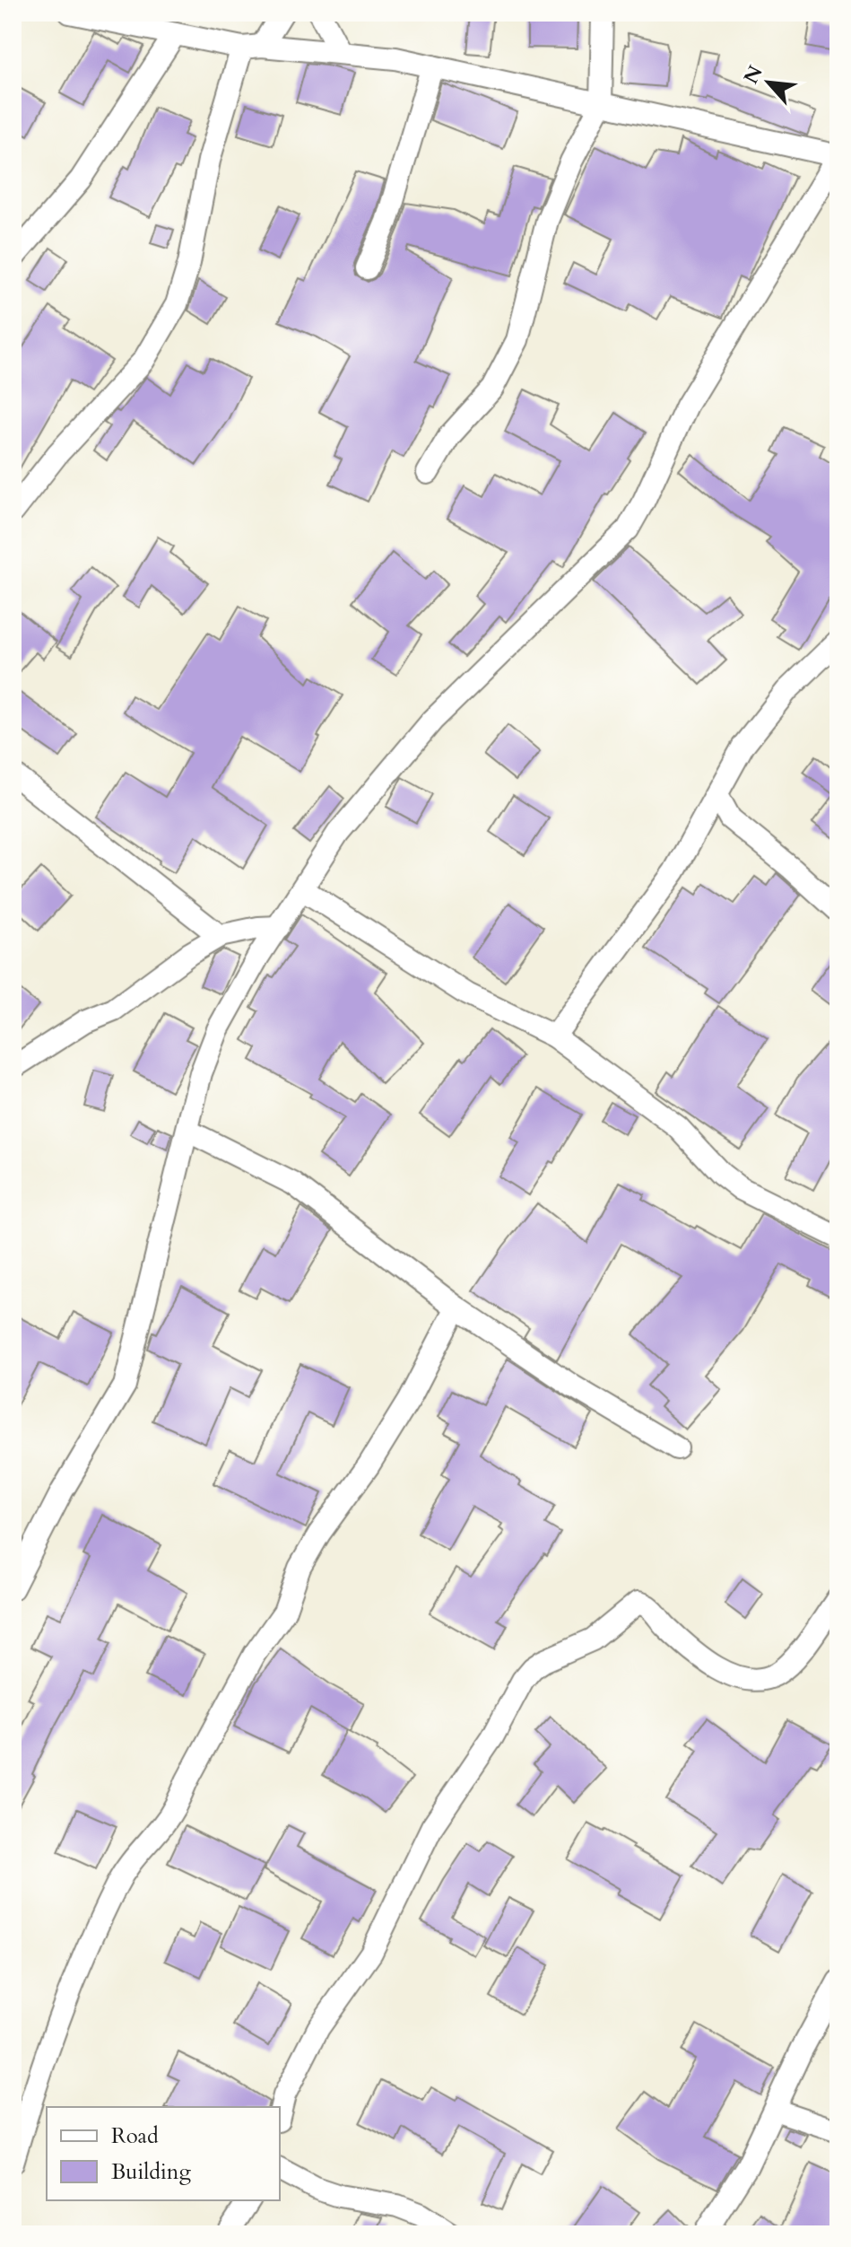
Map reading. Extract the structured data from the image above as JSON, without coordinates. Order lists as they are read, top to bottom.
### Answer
{
  "legend": ["Road", "Building"],
  "north": "top left"
}
